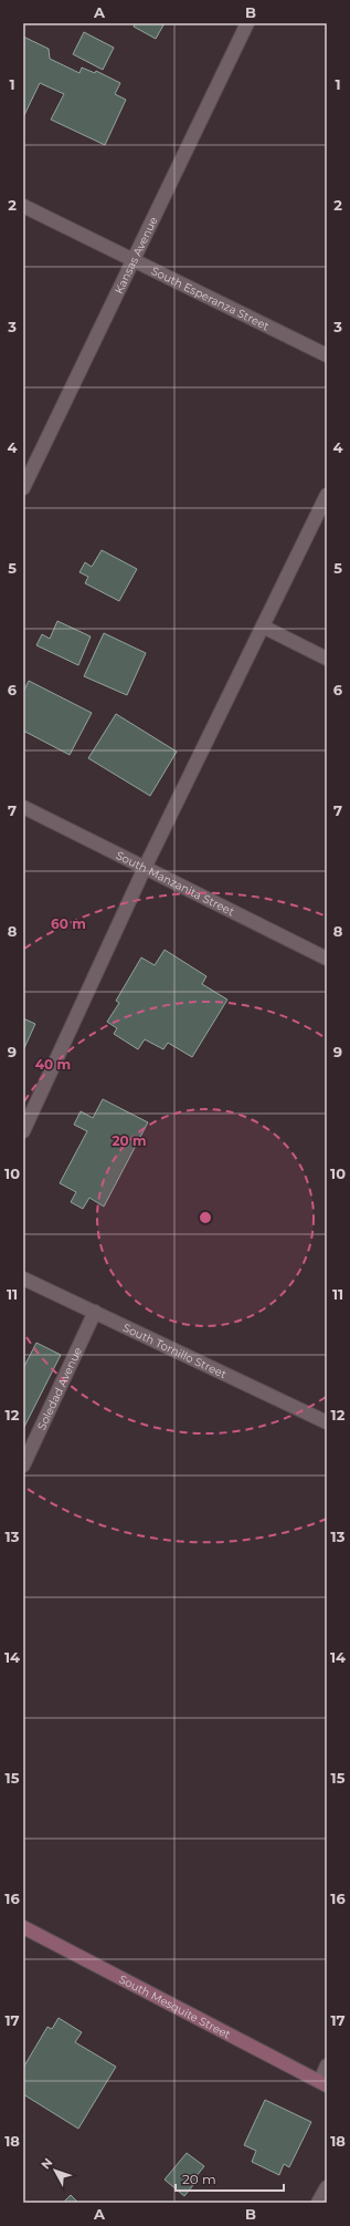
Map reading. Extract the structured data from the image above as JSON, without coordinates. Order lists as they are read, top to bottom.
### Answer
{
  "streets": {
    "street": [
      "Kansas Avenue",
      "South Esperanza Street",
      "South Manzanita Street",
      "South Tornillo Street",
      "Soledad Avenue",
      "South Mesquite Street"
    ]
  },
  "crossings": [
    ["Kansas Avenue", "South Esperanza Street"],
    ["South Tornillo Street", "Soledad Avenue"]
  ],
  "scale_bar": "20 m",
  "north": "top left",
  "grid": {
    "columns": ["A", "B"],
    "rows": [
      "1",
      "2",
      "3",
      "4",
      "5",
      "6",
      "7",
      "8",
      "9",
      "10",
      "11",
      "12",
      "13",
      "14",
      "15",
      "16",
      "17",
      "18"
    ]
  },
  "rings": ["60 m", "40 m", "20 m"]
}
